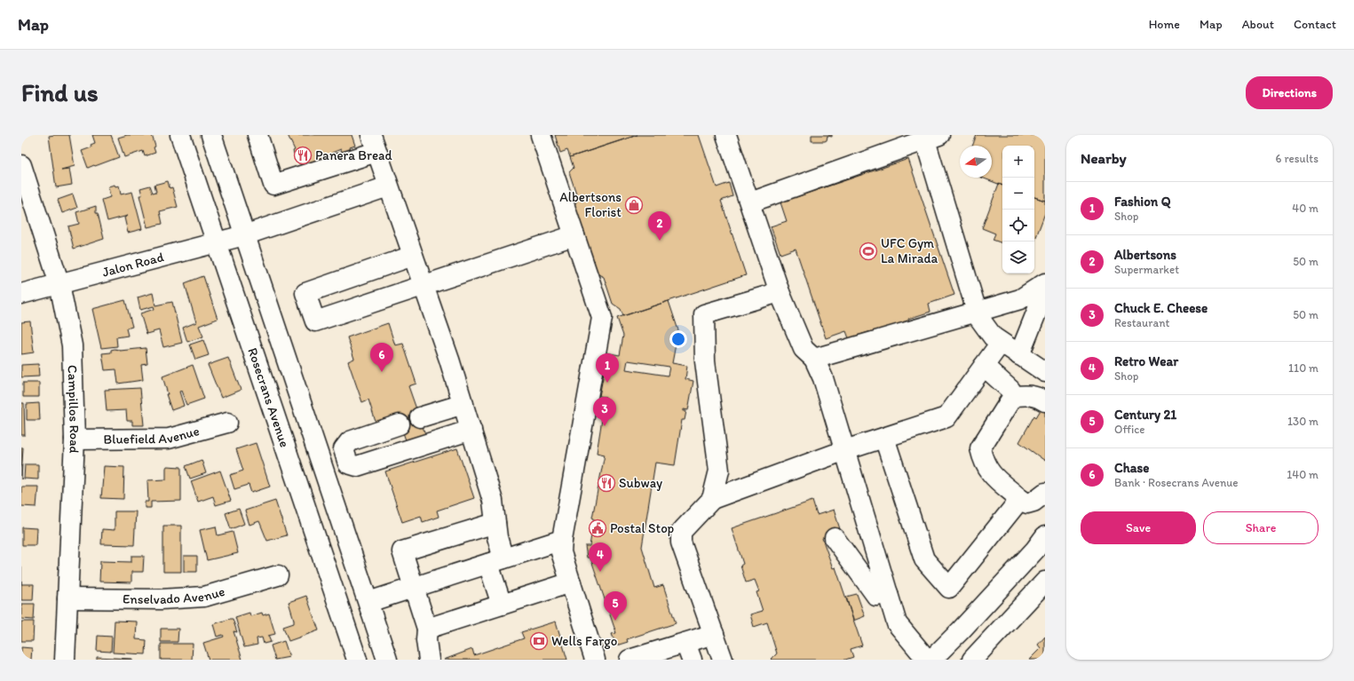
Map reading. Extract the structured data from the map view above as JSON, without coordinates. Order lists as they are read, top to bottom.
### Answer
{
  "streets": {
    "main road": [
      "Jalon Road",
      "Rosecrans Avenue",
      "Campillos Road",
      "Bluefield Avenue",
      "Enselvado Avenue"
    ]
  },
  "crossings": [
    ["Jalon Road", "Rosecrans Avenue"],
    ["Jalon Road", "Campillos Road"],
    ["Campillos Road", "Bluefield Avenue"],
    ["Campillos Road", "Enselvado Avenue"]
  ],
  "places": {
    "restaurant": ["Panera Bread", "Subway"],
    "shop": ["Albertsons Florist"],
    "sports": ["UFC Gym La Mirada"],
    "public building": ["Postal Stop"],
    "bank": ["Wells Fargo"]
  },
  "north": "left",
  "page": {
    "header": "Map",
    "nav": [
      "Home",
      "Map",
      "About",
      "Contact"
    ],
    "buttons": [
      "Directions",
      ["Save", "Share"]
    ],
    "title": "Find us",
    "heading": ["Nearby", "6 results"],
    "map_buttons": ["+", "−"],
    "list": [
      {
        "mark": "1",
        "name": "Fashion Q",
        "note": "Shop",
        "value": "40 m"
      },
      {
        "mark": "2",
        "name": "Albertsons",
        "note": "Supermarket",
        "value": "50 m"
      },
      {
        "mark": "3",
        "name": "Chuck E. Cheese",
        "note": "Restaurant",
        "value": "50 m"
      },
      {
        "mark": "4",
        "name": "Retro Wear",
        "note": "Shop",
        "value": "110 m"
      },
      {
        "mark": "5",
        "name": "Century 21",
        "note": "Office",
        "value": "130 m"
      },
      {
        "mark": "6",
        "name": "Chase",
        "note": "Bank · Rosecrans Avenue",
        "value": "140 m"
      }
    ],
    "pins": [
      "2",
      "6",
      "1",
      "3",
      "4",
      "5"
    ]
  }
}
